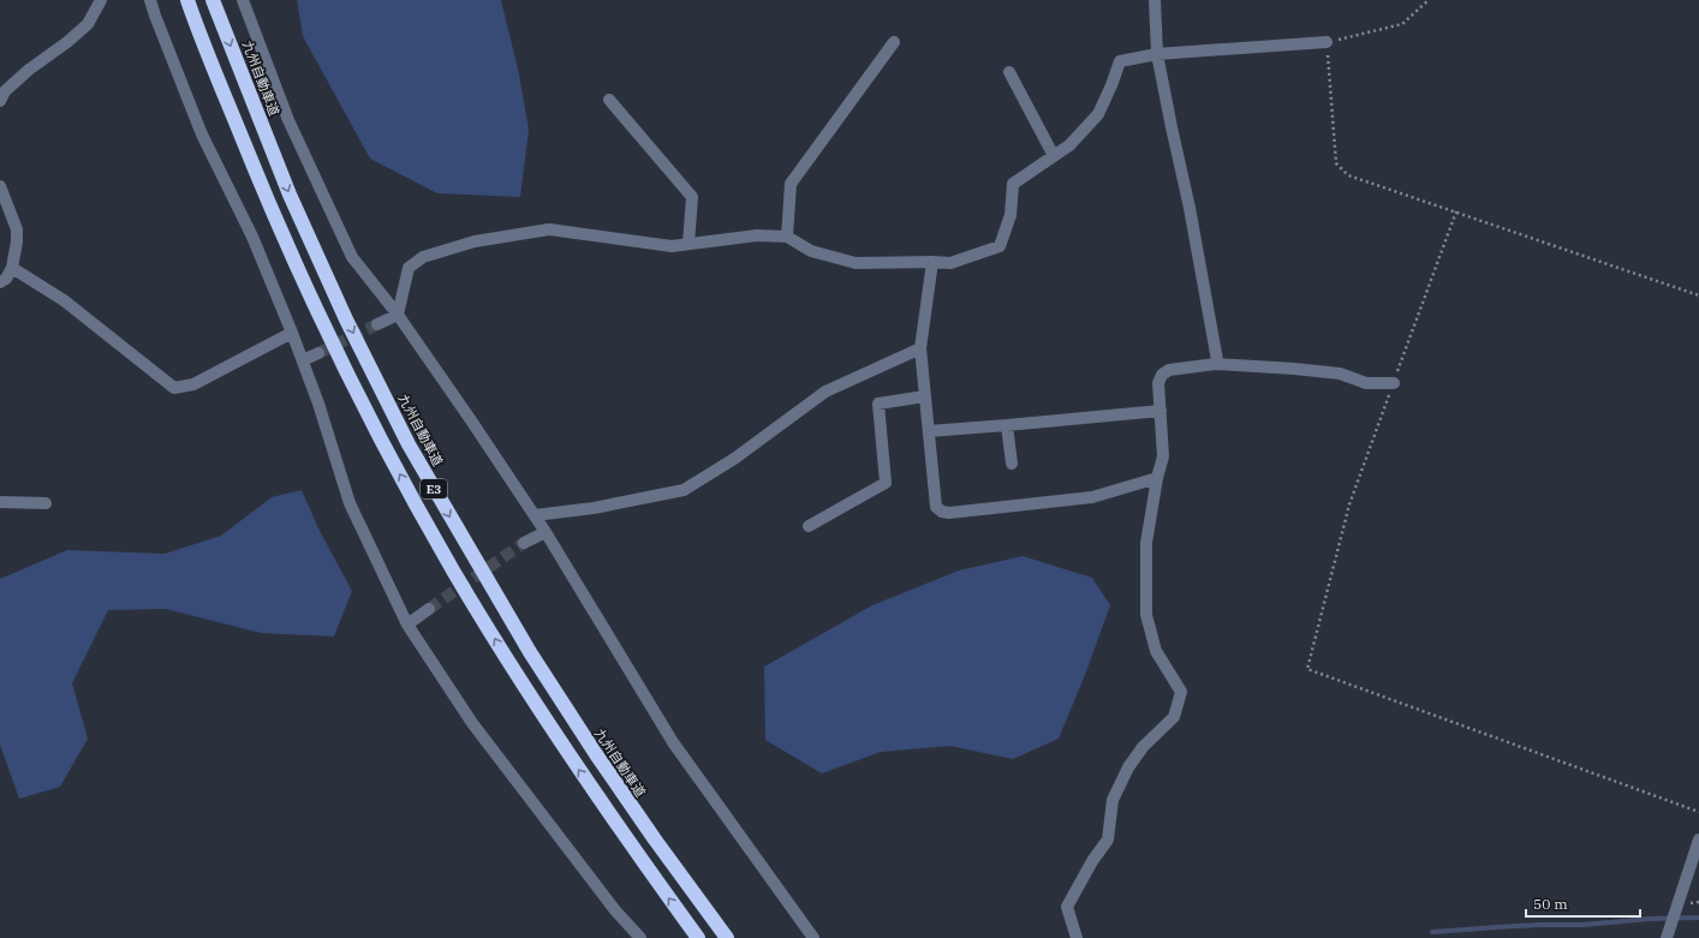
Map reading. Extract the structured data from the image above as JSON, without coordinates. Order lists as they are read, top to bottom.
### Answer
{
  "streets": {
    "highway": ["九州自動車道", "E3"]
  },
  "scale_bar": "50 m"
}
